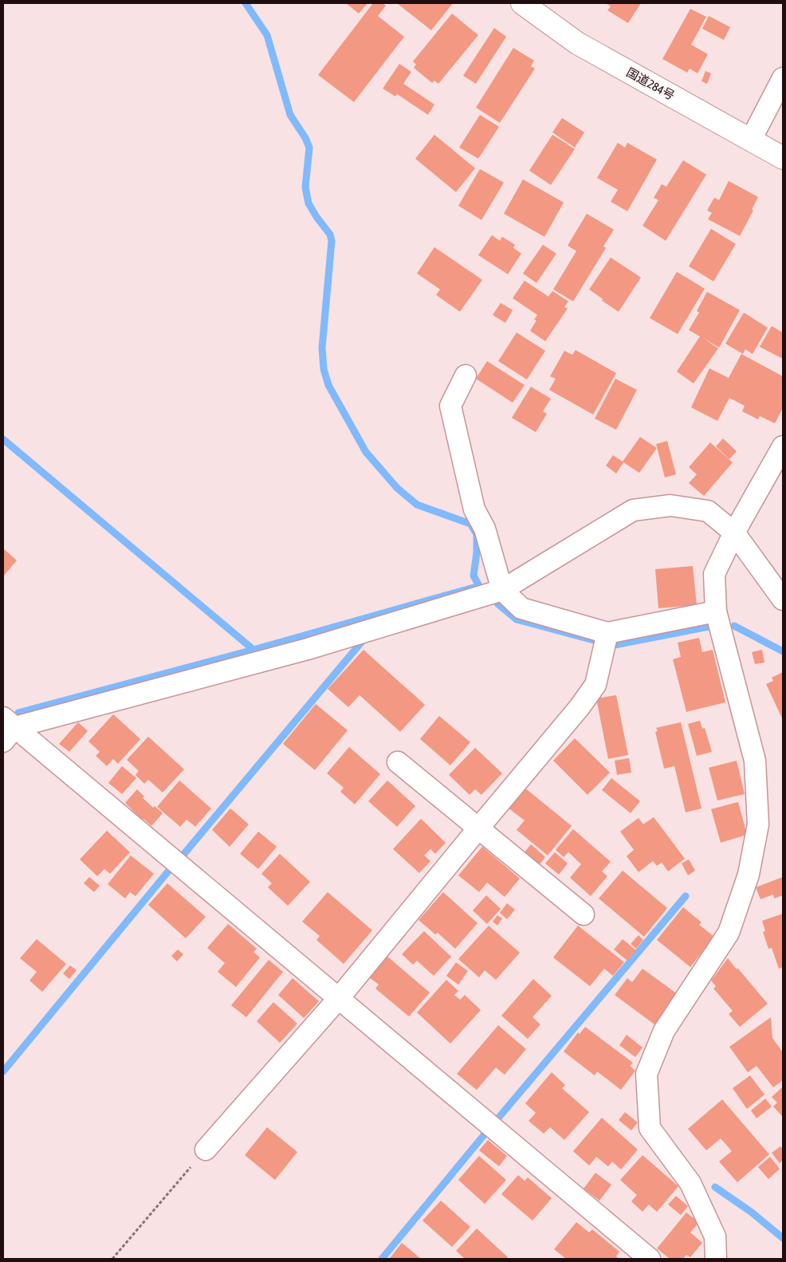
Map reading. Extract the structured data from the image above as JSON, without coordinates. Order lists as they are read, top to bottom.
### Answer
{
  "streets": {
    "highway": ["国道284号"]
  }
}
